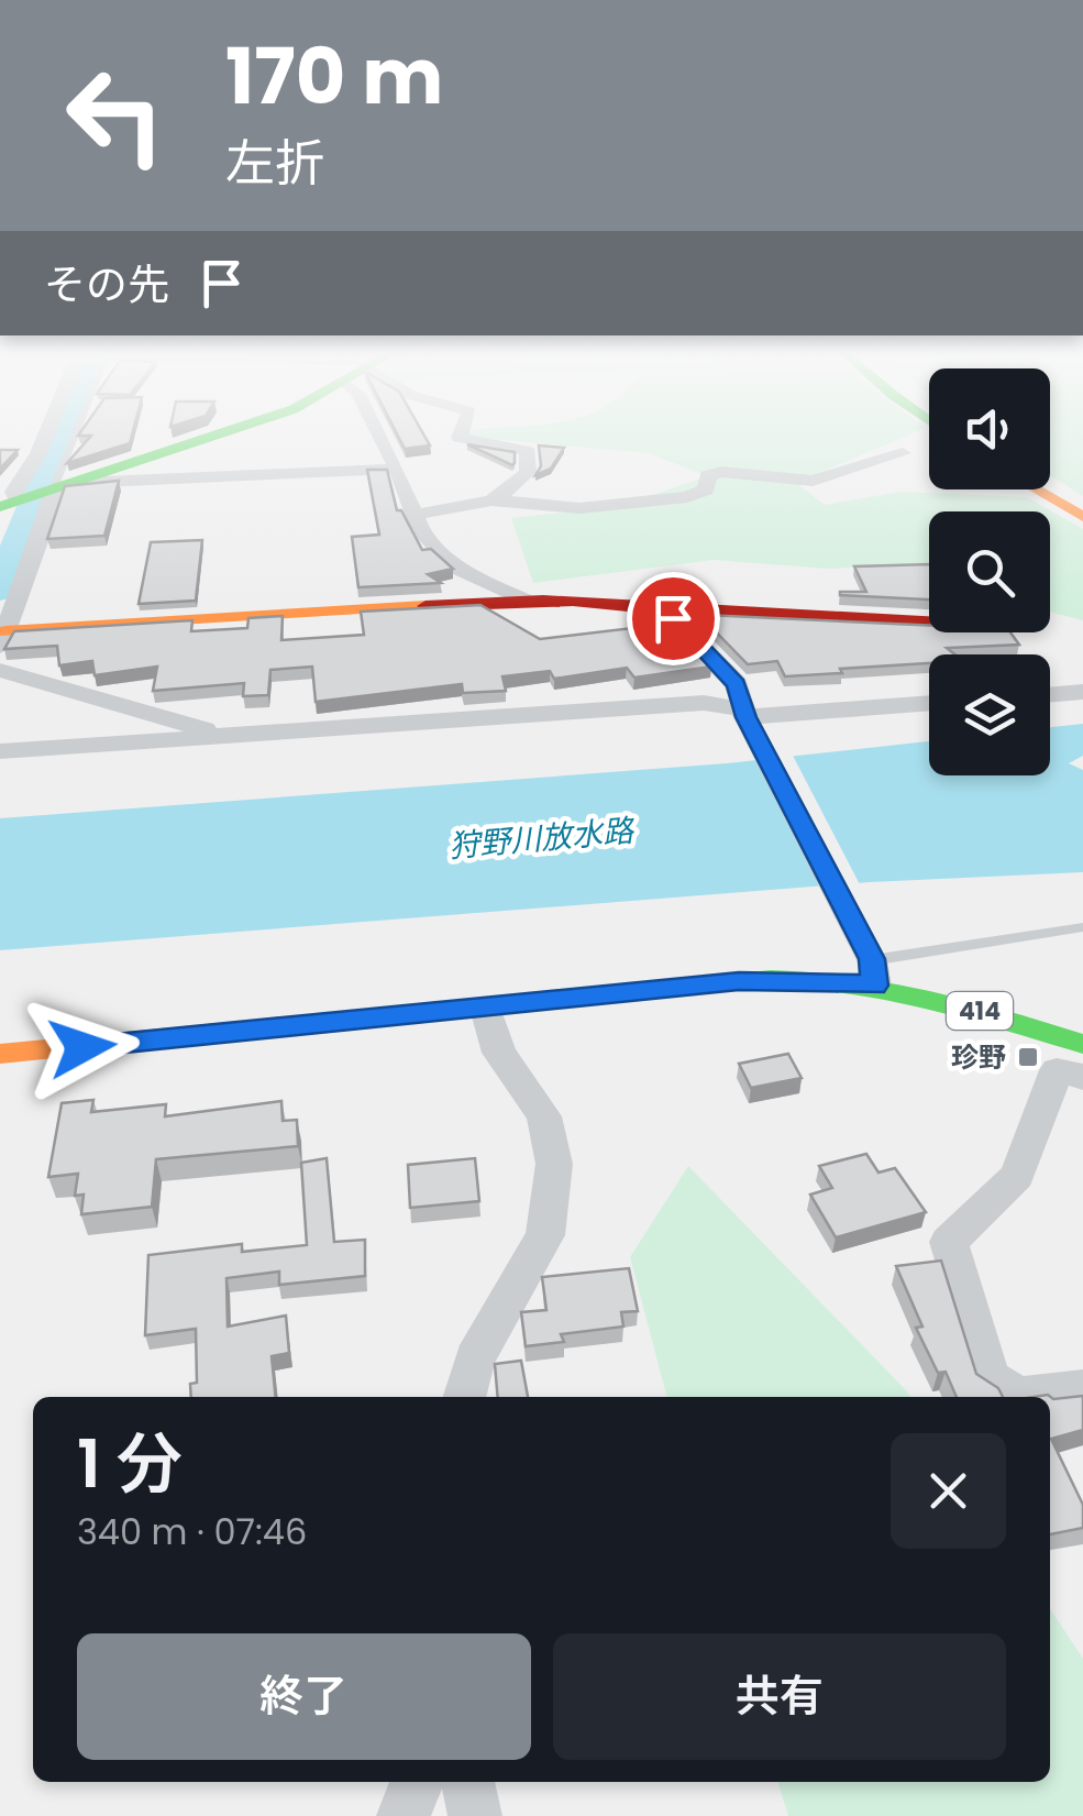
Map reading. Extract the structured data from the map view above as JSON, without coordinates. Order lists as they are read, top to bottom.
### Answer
{
  "streets": {
    "main road": ["414"]
  },
  "water": ["狩野川放水路"],
  "places": {
    "transit": ["珍野"]
  },
  "page": {
    "turn": ["170 m", "左折"],
    "then": "その先",
    "heading": ["1 分", "340 m · 07:46"],
    "buttons": ["終了", "共有"]
  }
}
